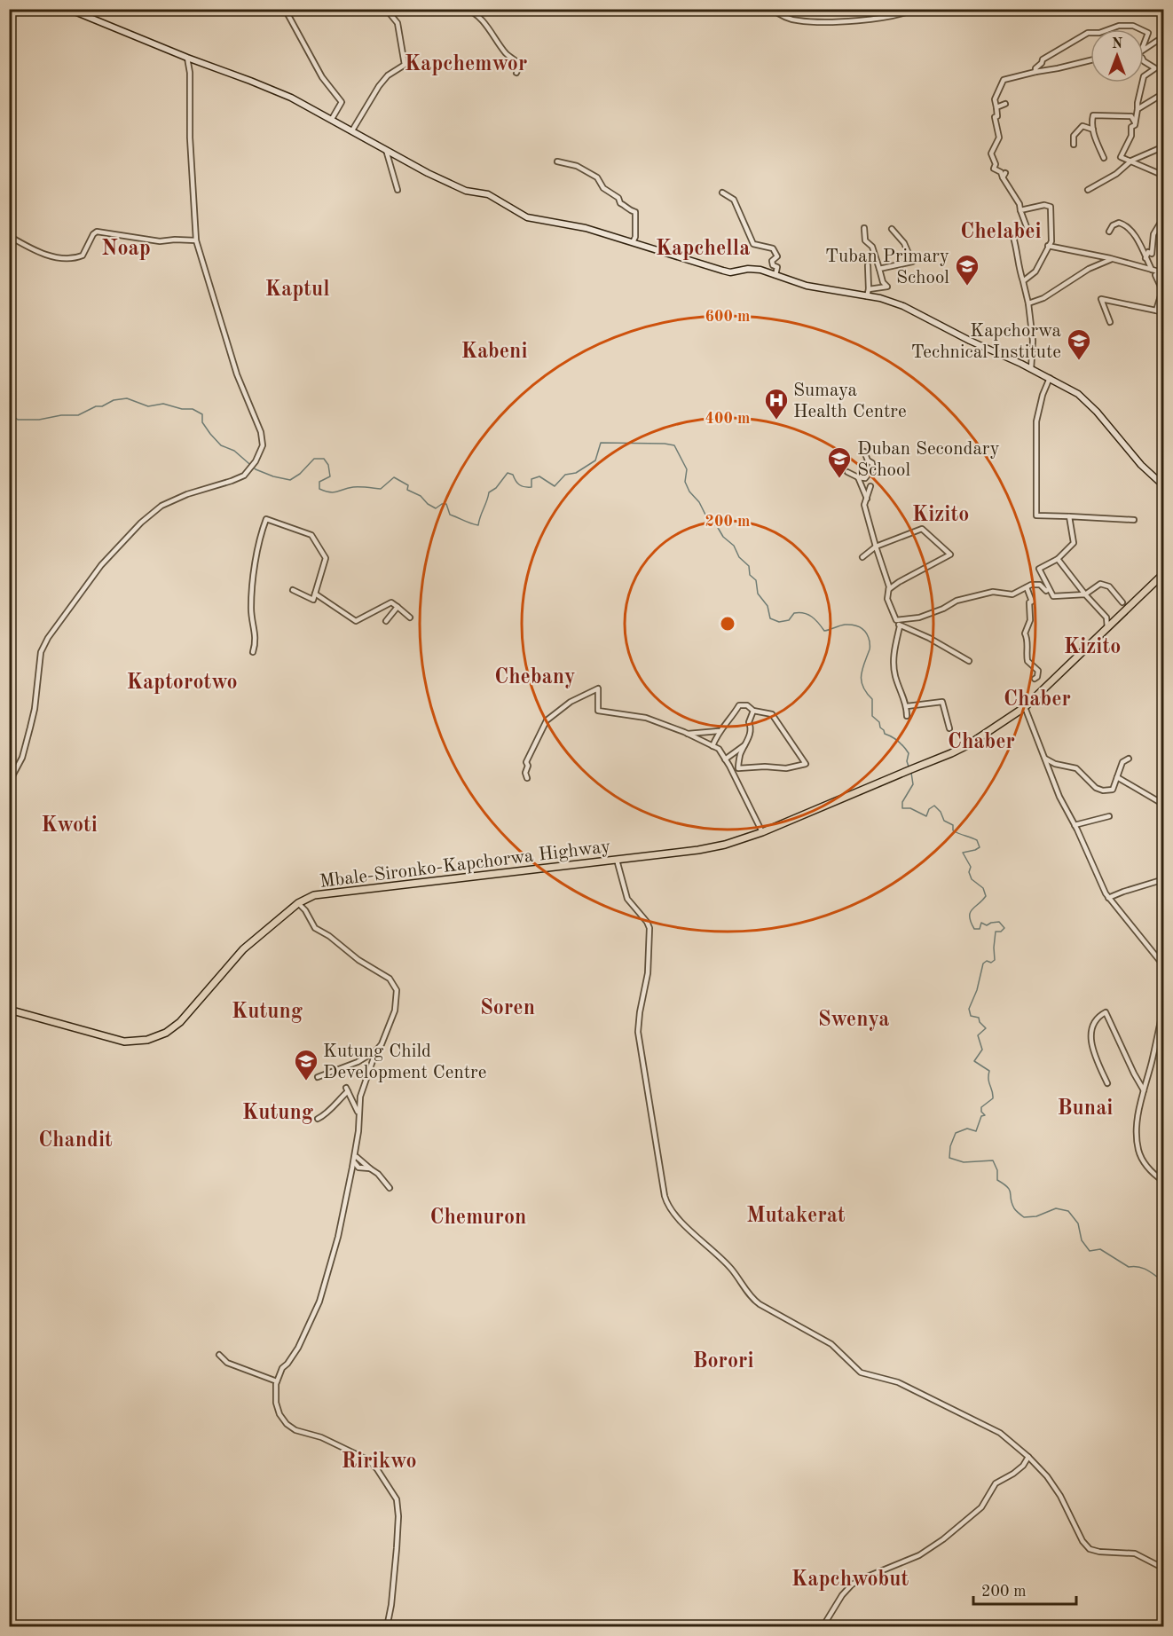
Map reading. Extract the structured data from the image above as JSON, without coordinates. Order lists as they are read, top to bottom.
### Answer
{
  "streets": {
    "main road": ["Mbale-Sironko-Kapchorwa Highway"]
  },
  "districts": [
    "Kapchemwor",
    "Chelabei",
    "Noap",
    "Kapchella",
    "Kaptul",
    "Kabeni",
    "Kizito",
    "Kizito",
    "Chebany",
    "Kaptorotwo",
    "Chaber",
    "Chaber",
    "Kwoti",
    "Soren",
    "Kutung",
    "Swenya",
    "Bunai",
    "Kutung",
    "Chandit",
    "Mutakerat",
    "Chemuron",
    "Borori",
    "Ririkwo",
    "Kapchwobut"
  ],
  "places": {
    "school or university": [
      "Tuban Primary School",
      "Kapchorwa Technical Institute",
      "Duban Secondary School",
      "Kutung Child Development Centre"
    ],
    "hospital": ["Sumaya Health Centre"]
  },
  "scale_bar": "200 m",
  "north": "top",
  "rings": ["600 m", "400 m", "200 m"]
}
